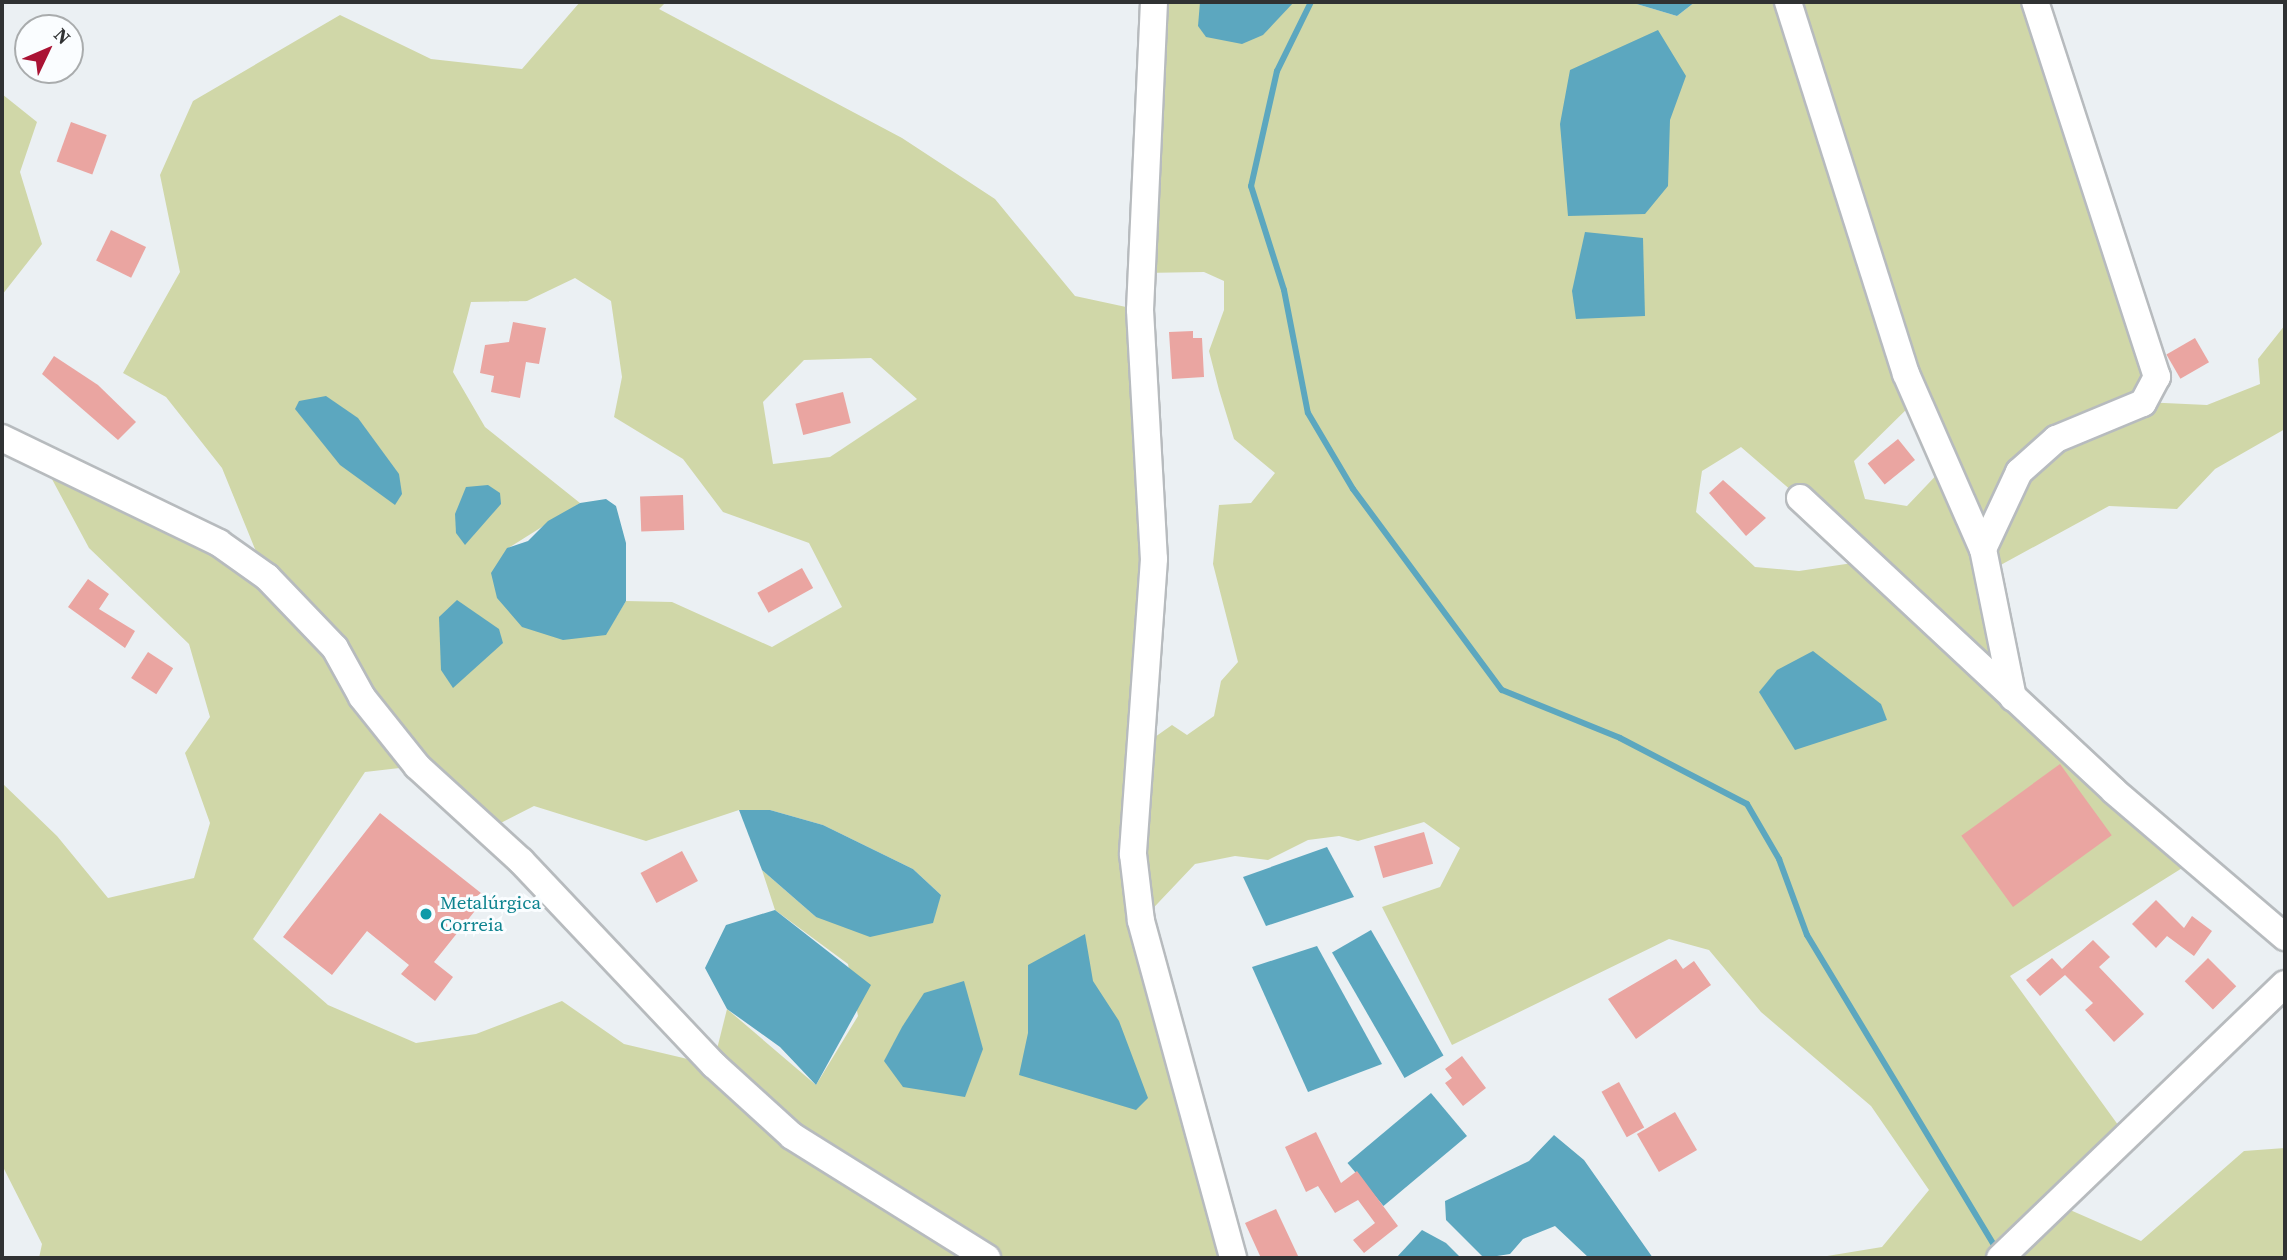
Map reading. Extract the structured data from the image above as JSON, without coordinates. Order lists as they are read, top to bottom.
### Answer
{
  "places": ["Metalúrgica Correia"],
  "north": "top right"
}
